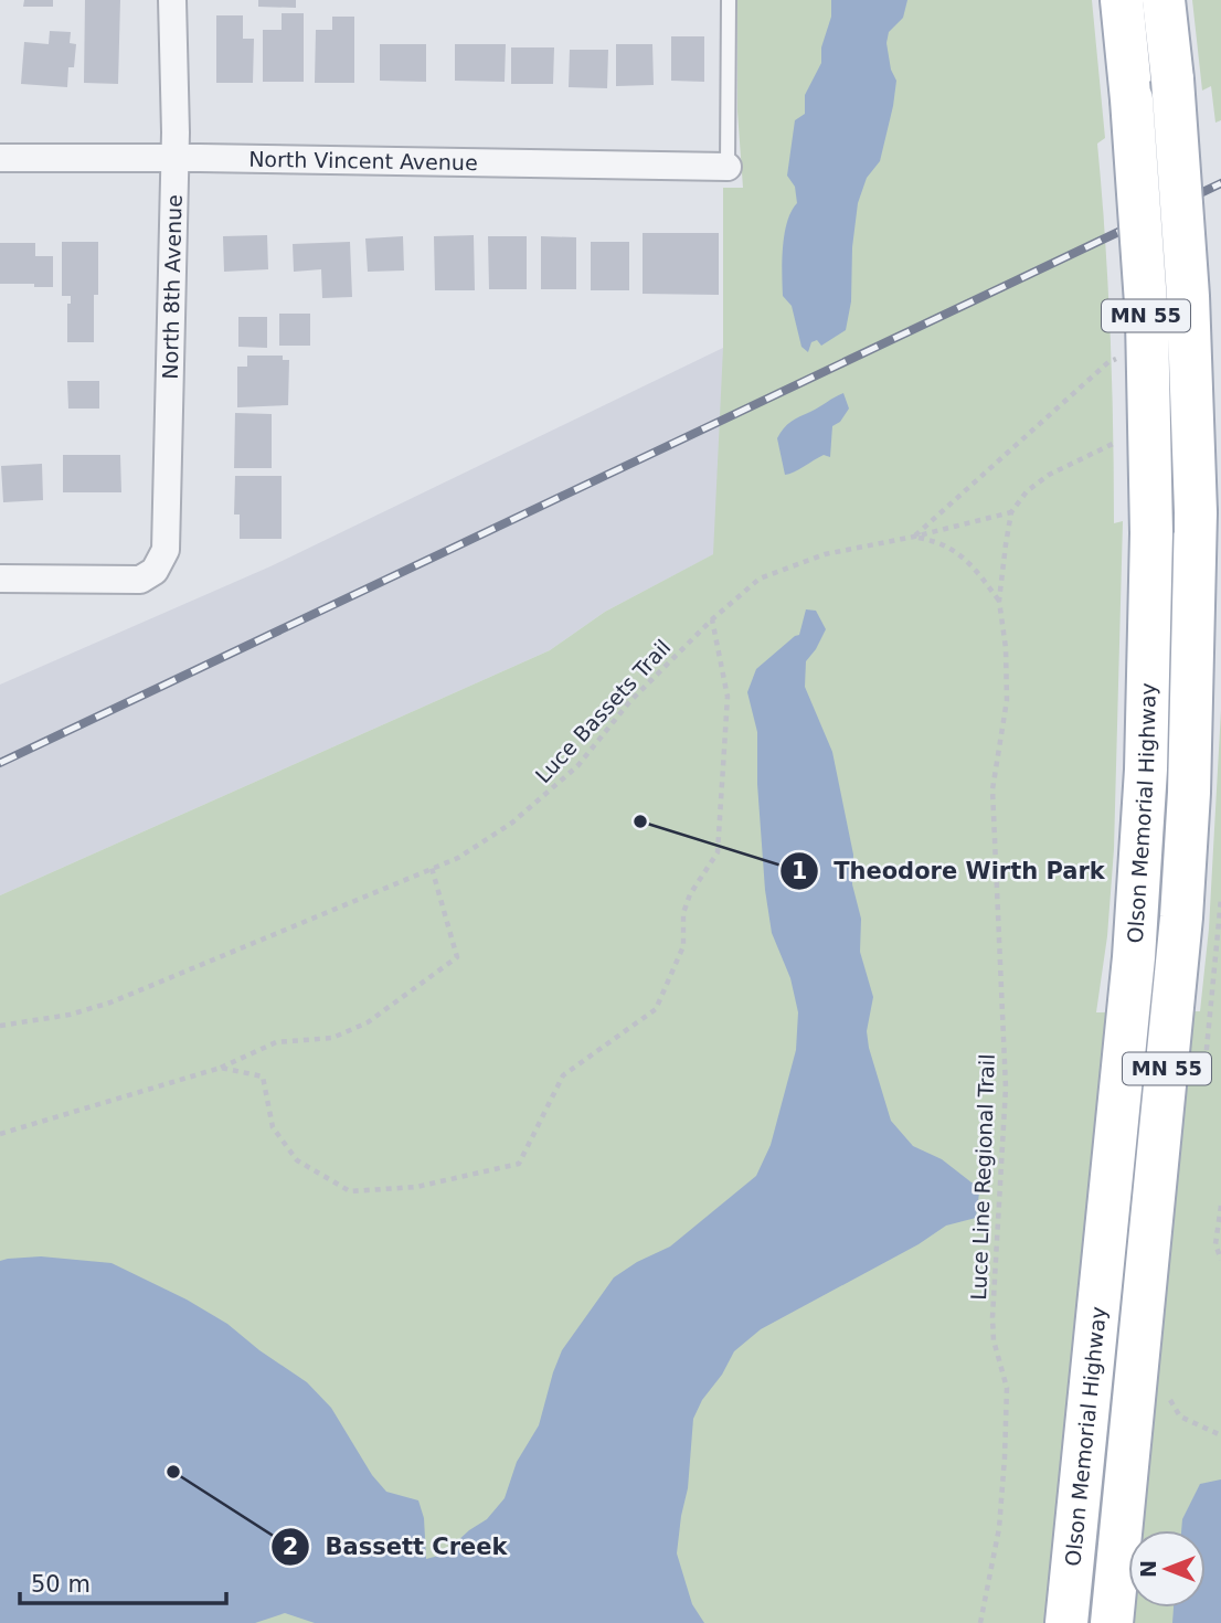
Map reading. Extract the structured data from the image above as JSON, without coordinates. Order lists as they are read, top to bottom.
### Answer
{
  "streets": {
    "main road": ["MN 55", "Olson Memorial Highway"],
    "street": ["North Vincent Avenue", "North 8th Avenue"],
    "path": ["Luce Bassets Trail", "Luce Line Regional Trail"]
  },
  "crossings": [
    ["North Vincent Avenue", "North 8th Avenue"],
    ["Luce Bassets Trail", "Luce Line Regional Trail"]
  ],
  "places": ["Theodore Wirth Park", "Bassett Creek"],
  "scale_bar": "50 m",
  "north": "left"
}
